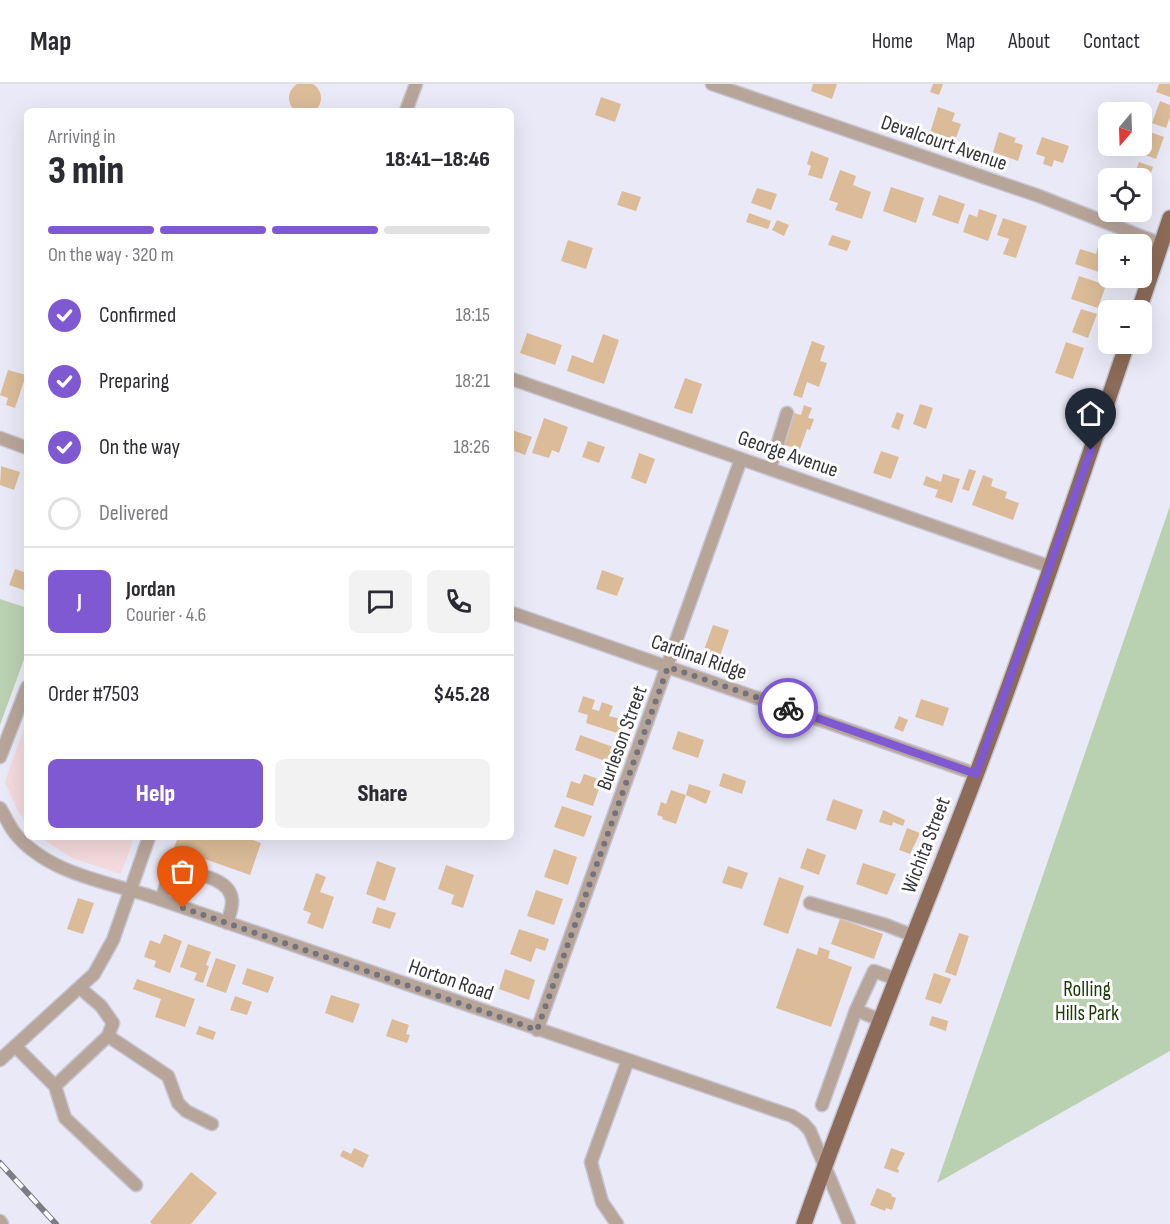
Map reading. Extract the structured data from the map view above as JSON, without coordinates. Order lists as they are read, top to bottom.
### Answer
{
  "streets": {
    "main road": ["Wichita Street"],
    "street": [
      "Devalcourt Avenue",
      "George Avenue",
      "Cardinal Ridge",
      "Burleson Street",
      "Horton Road"
    ]
  },
  "crossings": [
    ["George Avenue", "Burleson Street"],
    ["George Avenue", "Wichita Street"],
    ["Cardinal Ridge", "Burleson Street"],
    ["Cardinal Ridge", "Wichita Street"],
    ["Burleson Street", "Horton Road"],
    ["Wichita Street", "Horton Road"]
  ],
  "parks": ["Rolling Hills Park"],
  "north": "bottom",
  "page": {
    "header": "Map",
    "nav": [
      "Home",
      "Map",
      "About",
      "Contact"
    ],
    "map_buttons": ["+", "−"],
    "heading": ["3 min", "Arriving in", "18:41–18:46"],
    "panel": [
      "Jordan",
      "Courier · 4.6",
      "Order #7503",
      "$45.28"
    ],
    "bar": "On the way · 320 m",
    "list": [
      ["Confirmed", "18:15"],
      ["Preparing", "18:21"],
      ["On the way", "18:26"],
      "Delivered"
    ],
    "round": "J",
    "buttons": ["Help", "Share"]
  }
}
